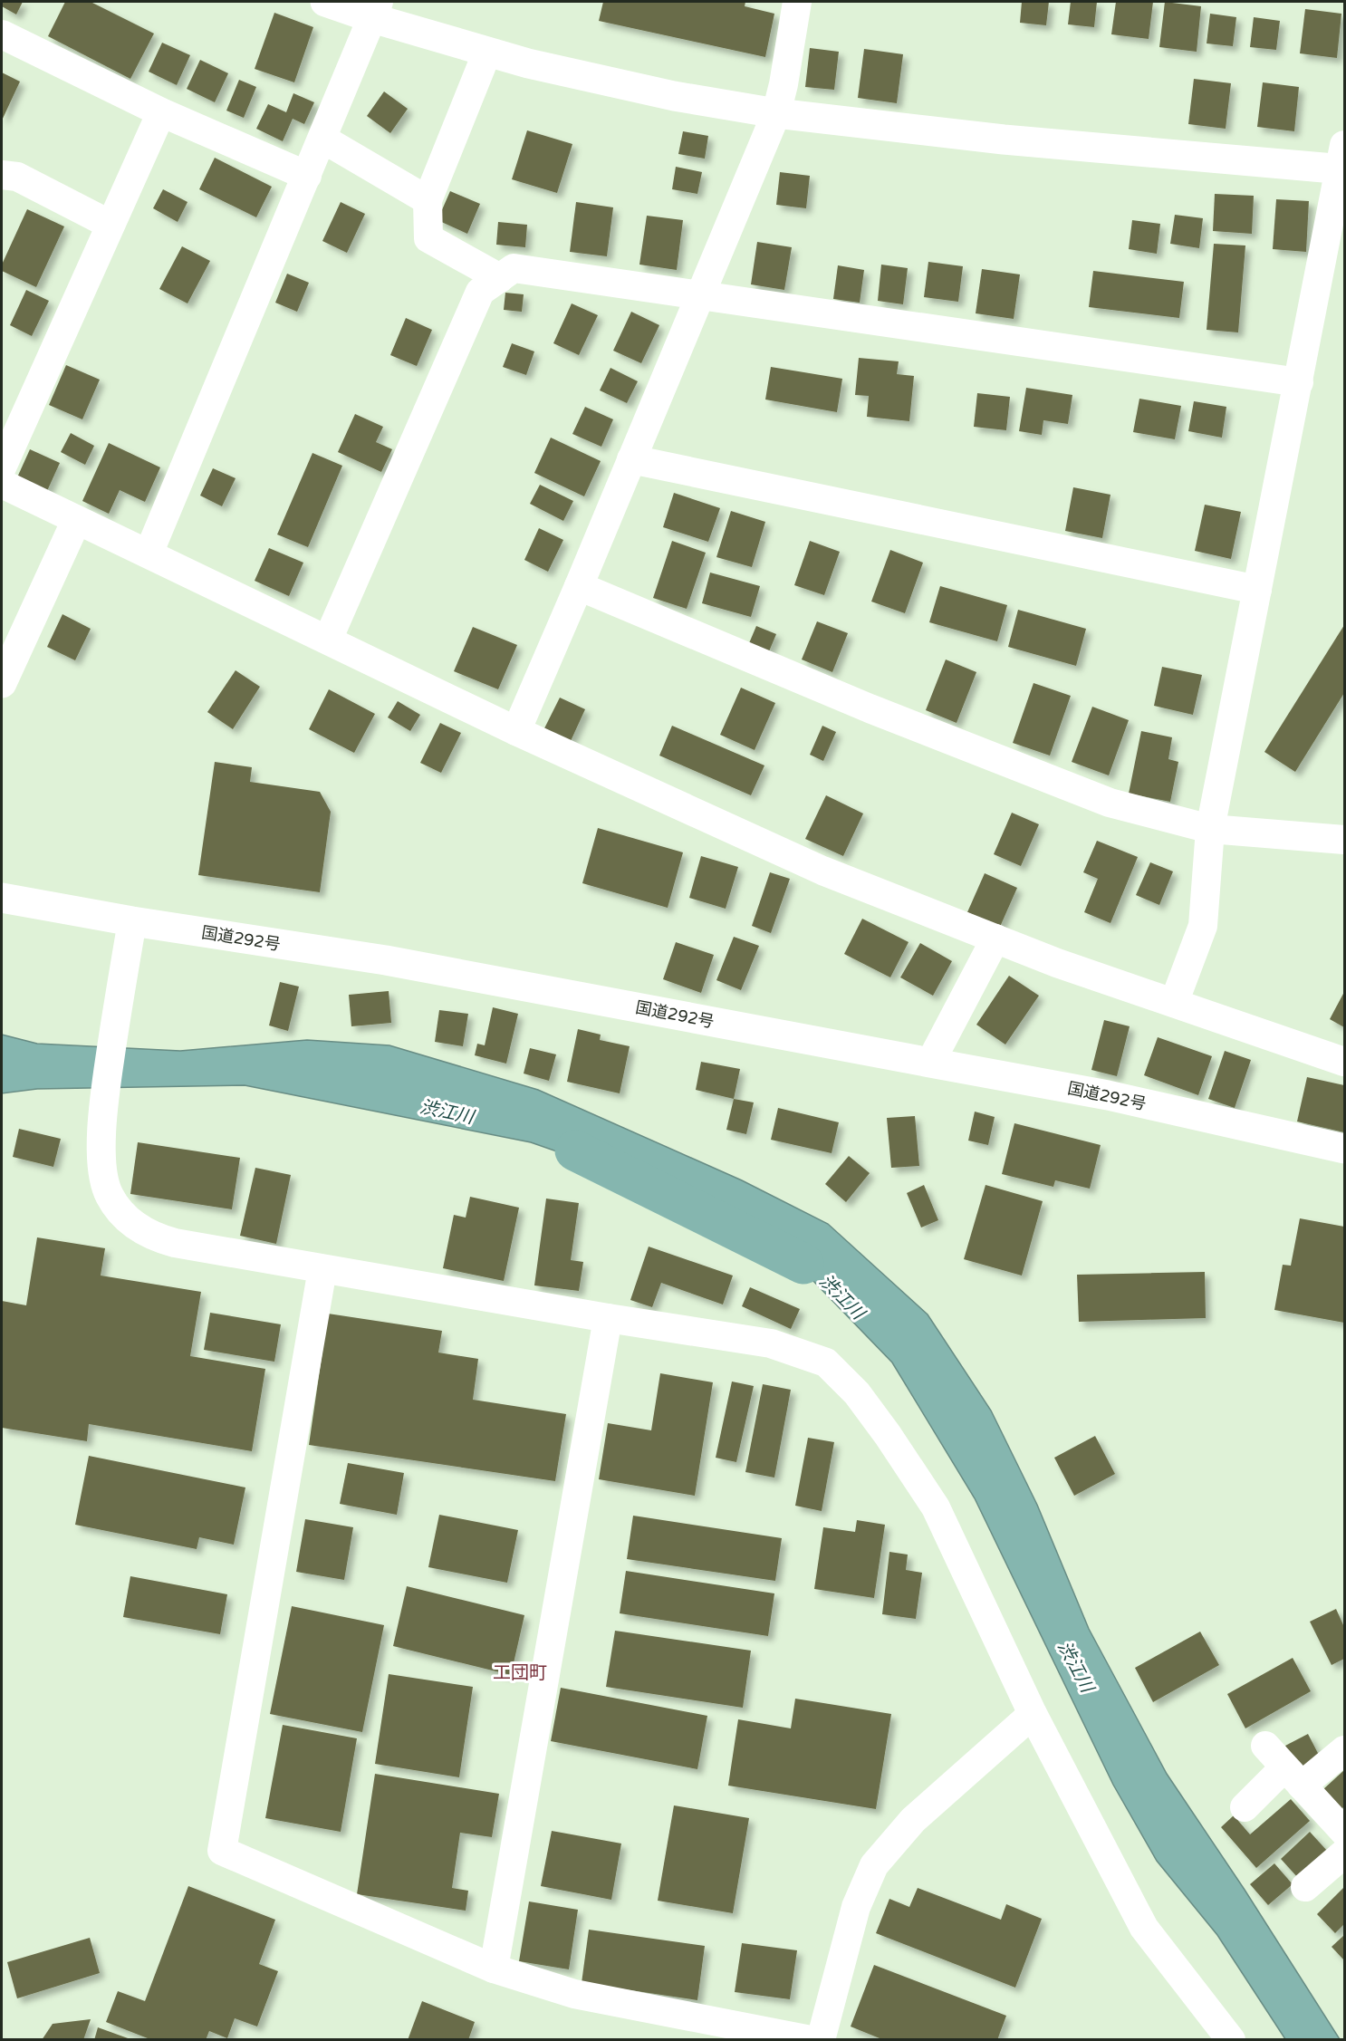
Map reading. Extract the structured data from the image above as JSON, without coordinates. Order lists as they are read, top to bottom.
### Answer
{
  "streets": {
    "main road": ["国道292号"]
  },
  "districts": ["工団町"],
  "water": ["渋江川"]
}
